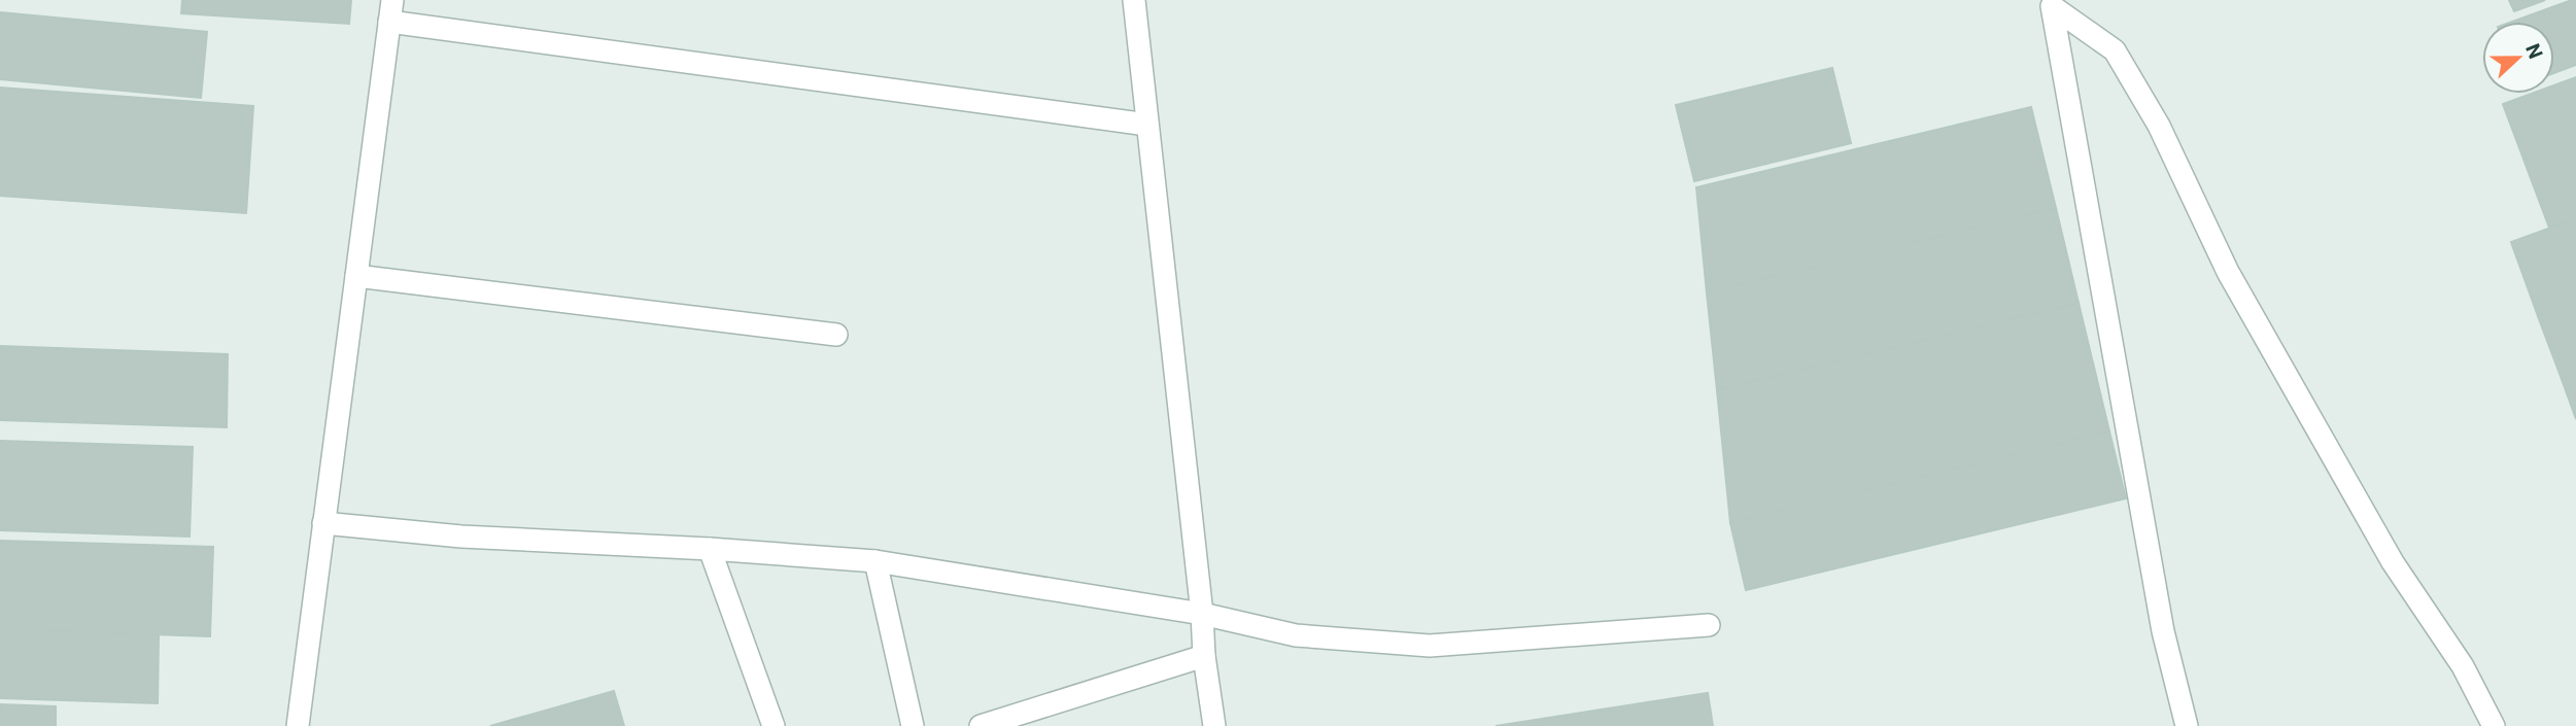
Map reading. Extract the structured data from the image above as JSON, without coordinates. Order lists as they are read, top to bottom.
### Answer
{
  "north": "right"
}
